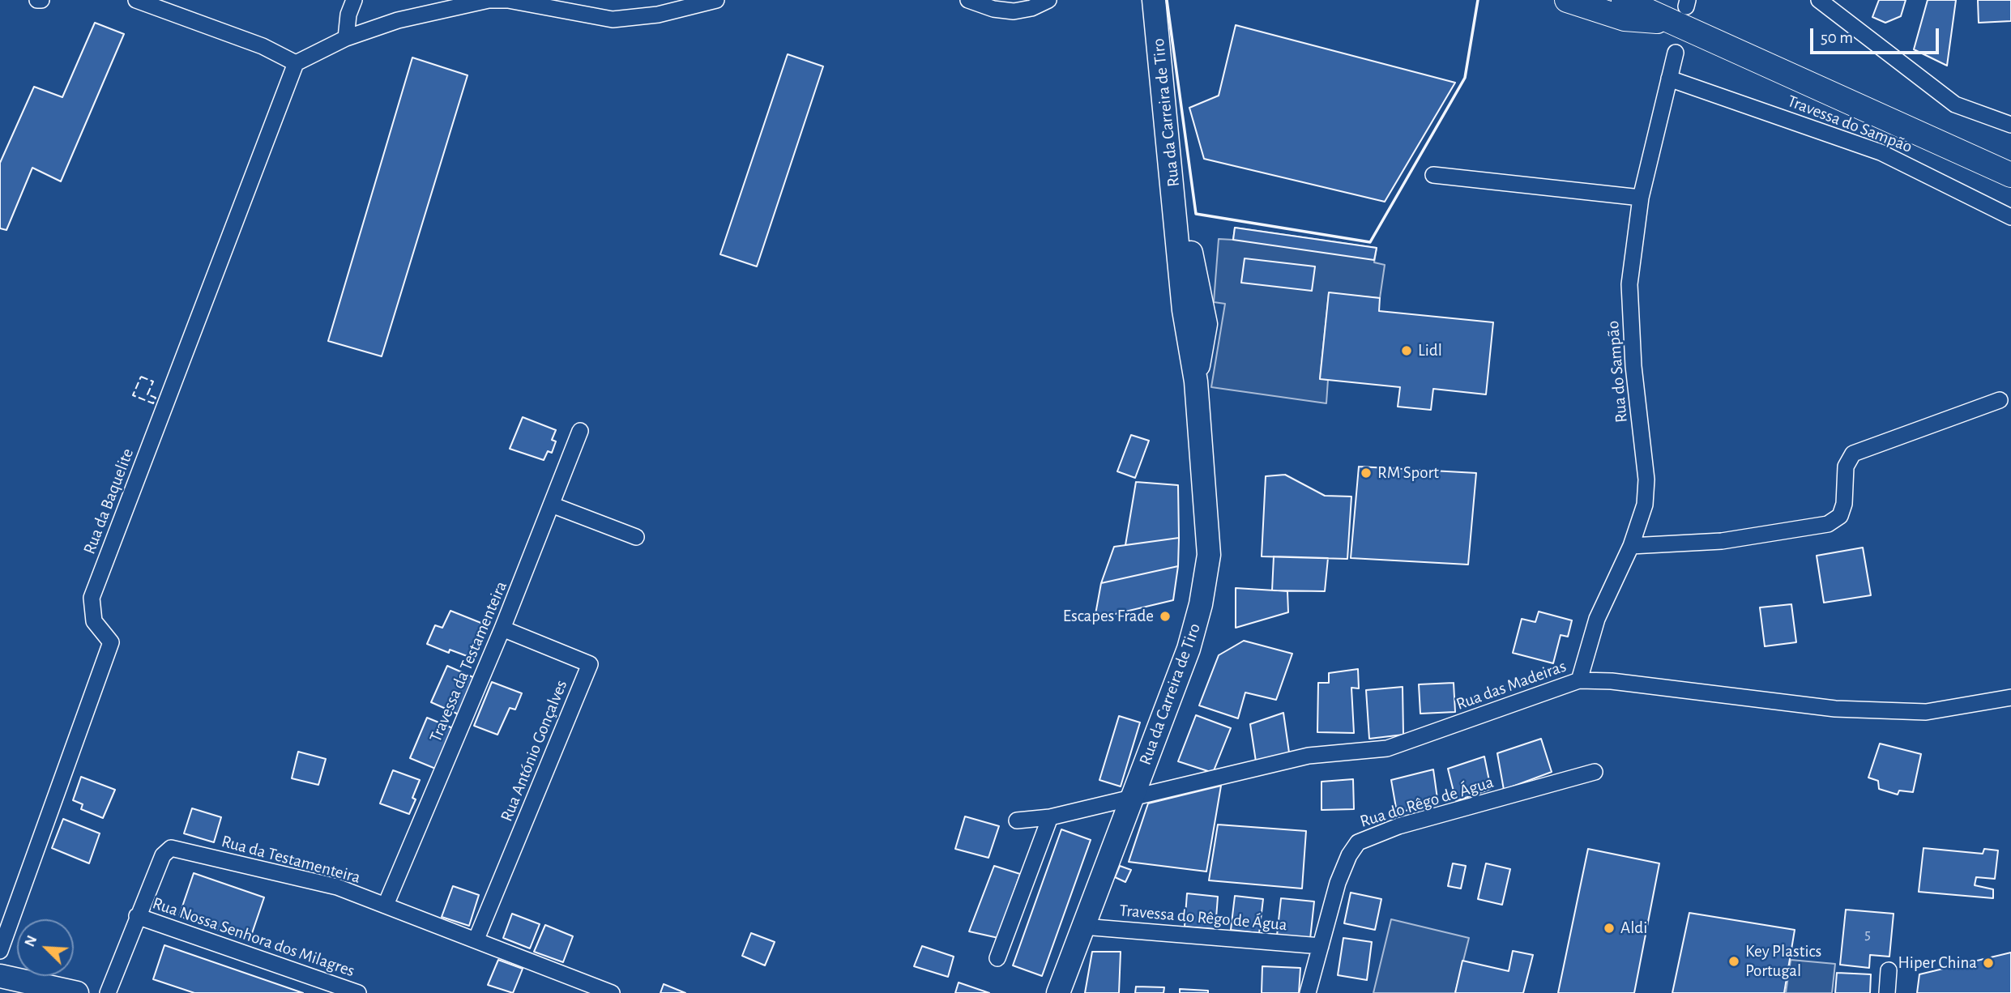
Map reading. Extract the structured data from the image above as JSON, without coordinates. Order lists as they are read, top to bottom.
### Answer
{
  "streets": {
    "main road": ["Rua da Carreira de Tiro"],
    "street": [
      "Travessa do Sampão",
      "Rua do Sampão",
      "Rua da Baquelite",
      "Travessa da Testamenteira",
      "Rua das Madeiras",
      "Rua António Gonçalves",
      "Rua do Rêgo de Água",
      "Rua da Testamenteira",
      "Travessa do Rêgo de Água",
      "Rua Nossa Senhora dos Milagres"
    ]
  },
  "crossings": [
    ["Rua da Carreira de Tiro", "Rua das Madeiras"],
    ["Rua da Carreira de Tiro", "Travessa do Rêgo de Água"],
    ["Travessa do Sampão", "Rua do Sampão"],
    ["Rua do Sampão", "Rua das Madeiras"],
    ["Travessa da Testamenteira", "Rua António Gonçalves"],
    ["Travessa da Testamenteira", "Rua da Testamenteira"],
    ["Rua António Gonçalves", "Rua da Testamenteira"],
    ["Rua do Rêgo de Água", "Travessa do Rêgo de Água"],
    ["Rua da Testamenteira", "Rua Nossa Senhora dos Milagres"]
  ],
  "places": [
    "Lidl",
    "RM Sport",
    "Escapes Frade",
    "Aldi",
    "Key Plastics Portugal",
    "Hiper China"
  ],
  "house_numbers": ["5"],
  "scale_bar": "50 m",
  "north": "top left"
}
